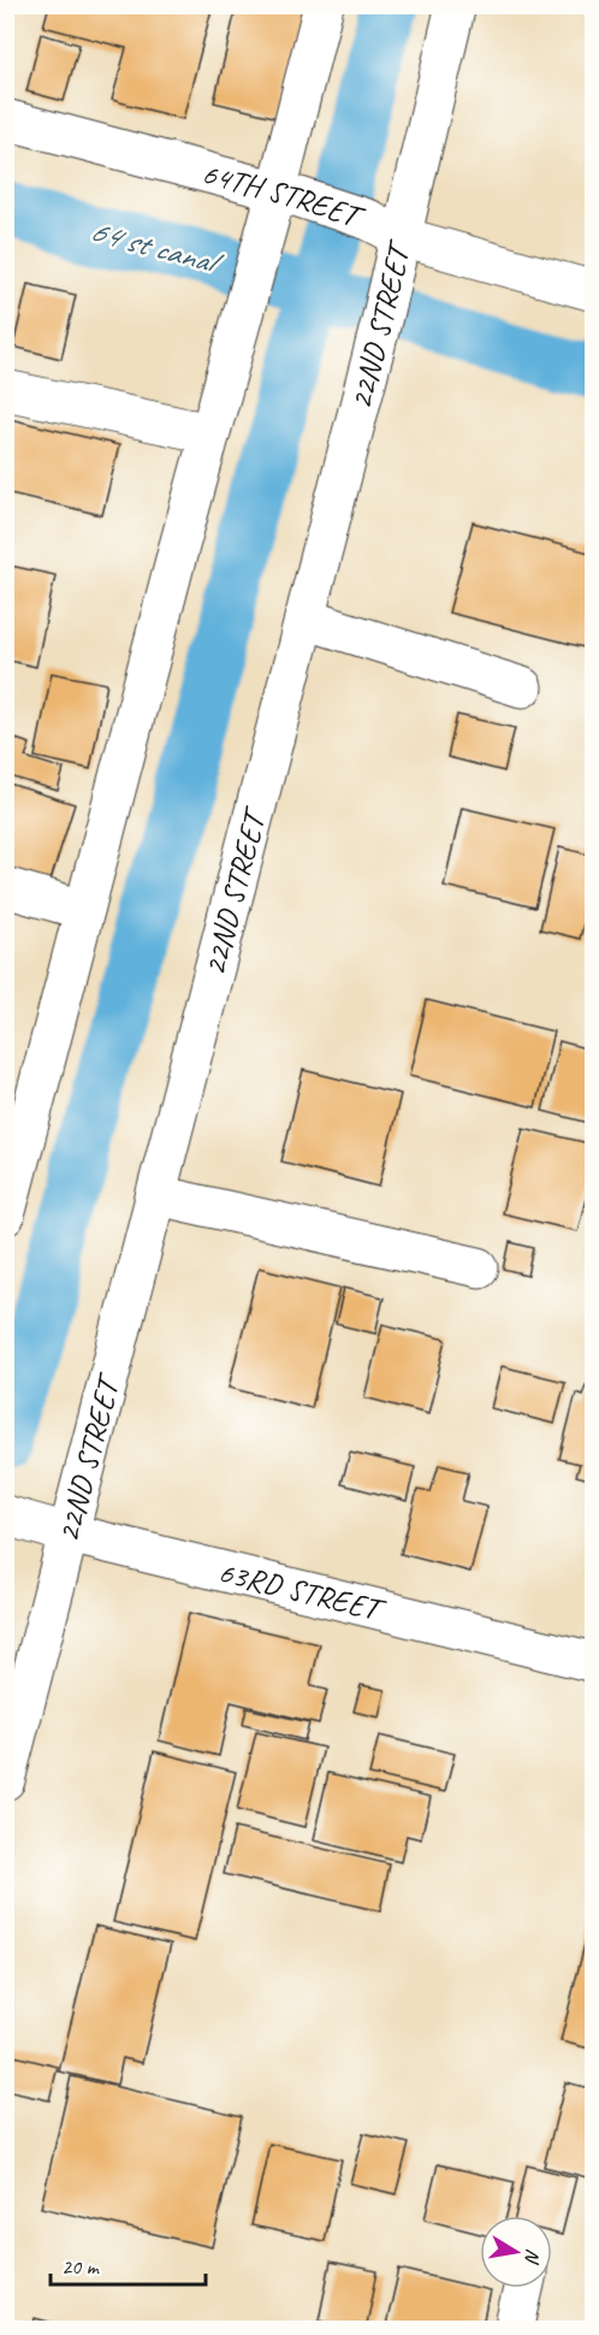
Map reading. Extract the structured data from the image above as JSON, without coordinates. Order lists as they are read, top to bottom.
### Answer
{
  "streets": {
    "street": ["64TH STREET", "22ND STREET", "63RD STREET"]
  },
  "crossings": [
    ["64TH STREET", "22ND STREET"],
    ["22ND STREET", "63RD STREET"]
  ],
  "water": ["64 st canal"],
  "scale_bar": "20 m",
  "north": "right"
}
